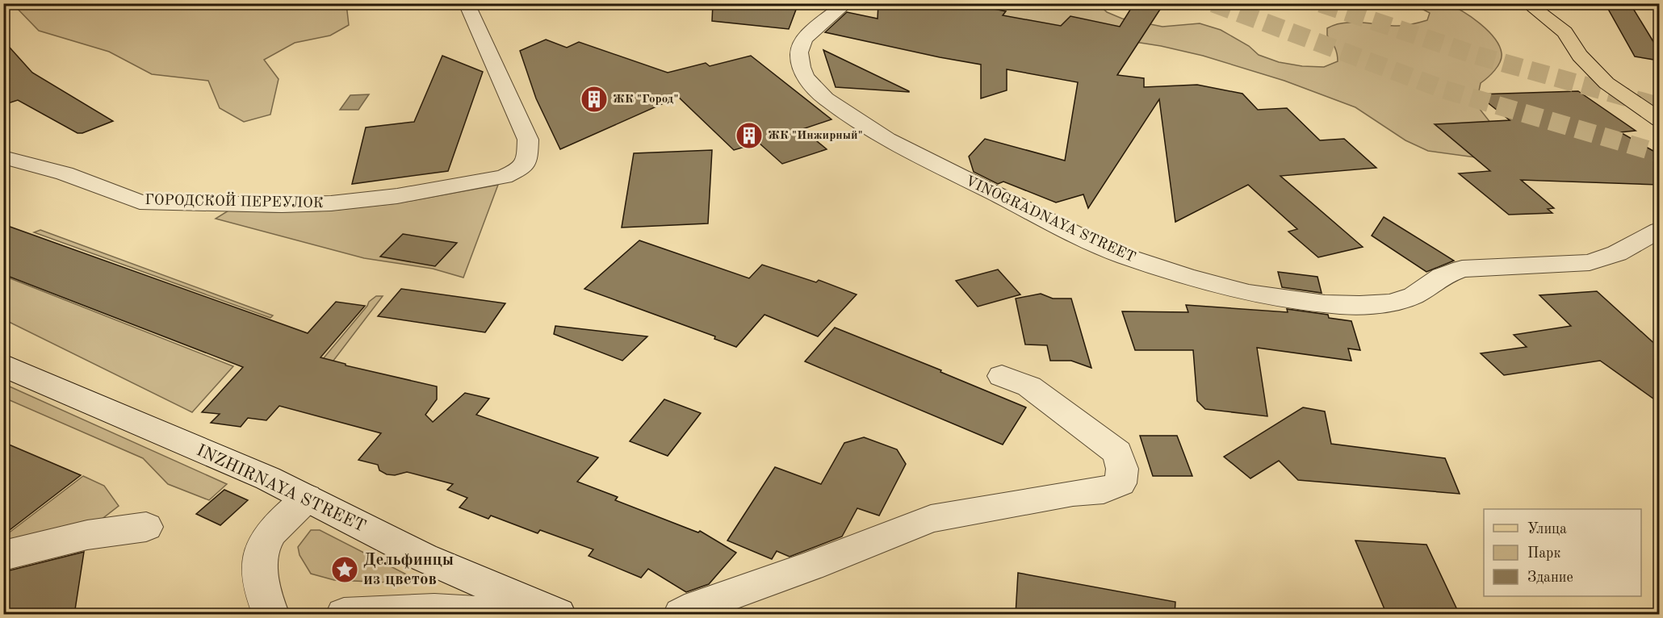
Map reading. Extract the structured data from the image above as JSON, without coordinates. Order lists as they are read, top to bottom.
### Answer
{
  "streets": {
    "street": ["ГОРОДСКОЙ ПЕРЕУЛОК", "VINOGRADNAYA STREET", "INZHIRNAYA STREET"]
  },
  "places": {
    "building": ["ЖК \"Город\"", "ЖК \"Инжирный\""],
    "place": ["Дельфинцы из цветов"]
  },
  "legend": ["Улица", "Парк", "Здание"]
}
